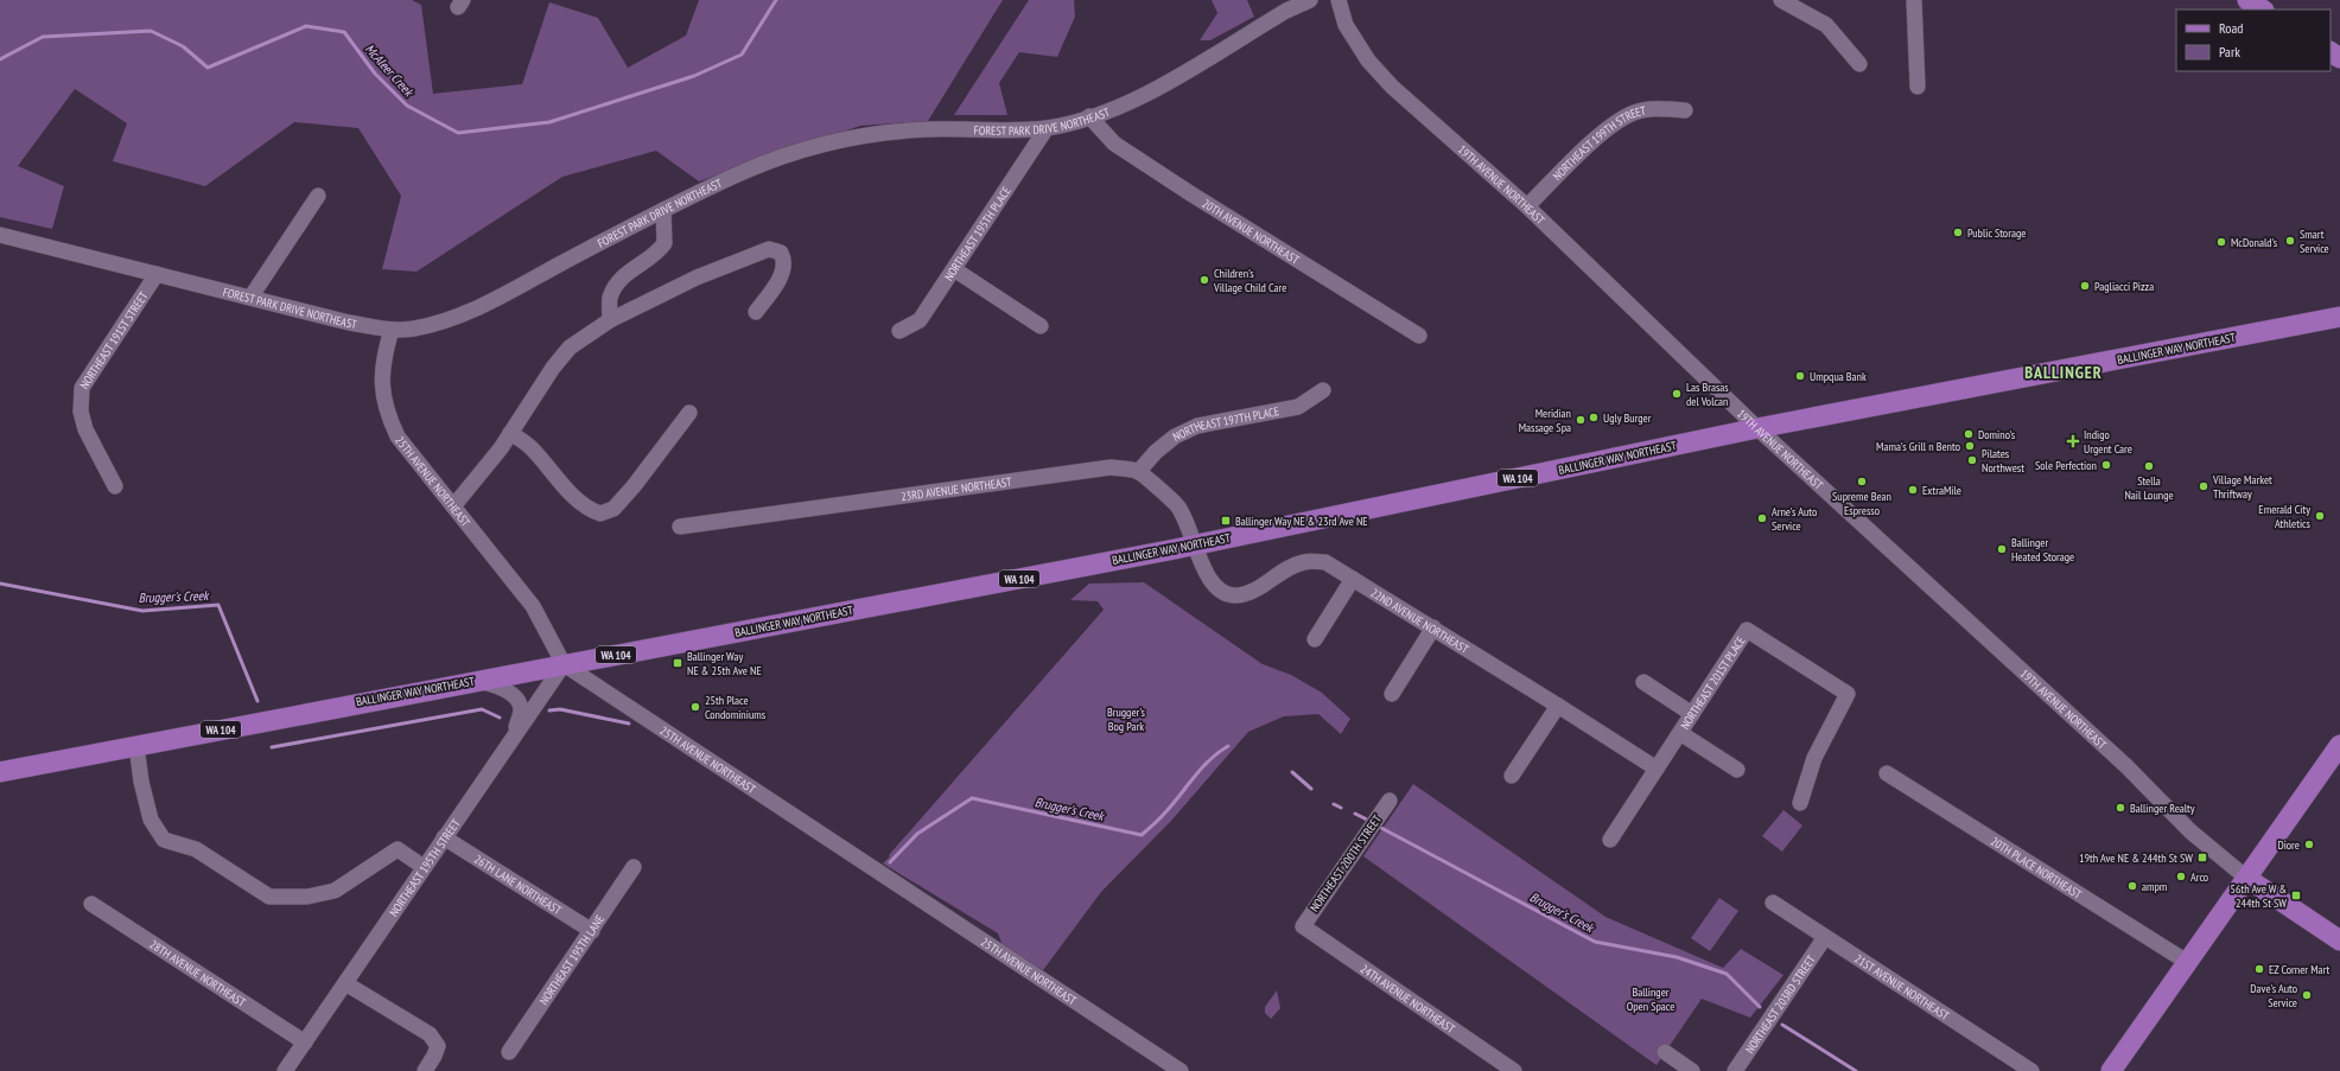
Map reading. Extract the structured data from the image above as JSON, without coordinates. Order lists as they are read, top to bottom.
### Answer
{
  "streets": {
    "main road": ["BALLINGER WAY NORTHEAST", "WA 104"],
    "street": [
      "FOREST PARK DRIVE NORTHEAST",
      "NORTHEAST 199TH STREET",
      "19TH AVENUE NORTHEAST",
      "20TH AVENUE NORTHEAST",
      "NORTHEAST 195TH PLACE",
      "NORTHEAST 191ST STREET",
      "NORTHEAST 197TH PLACE",
      "25TH AVENUE NORTHEAST",
      "23RD AVENUE NORTHEAST",
      "22ND AVENUE NORTHEAST",
      "NORTHEAST 201ST PLACE",
      "NORTHEAST 200TH STREET",
      "NORTHEAST 195TH STREET",
      "20TH PLACE NORTHEAST",
      "26TH LANE NORTHEAST",
      "NORTHEAST 195TH LANE",
      "28TH AVENUE NORTHEAST",
      "21ST AVENUE NORTHEAST",
      "24TH AVENUE NORTHEAST",
      "NORTHEAST 203RD STREET"
    ]
  },
  "crossings": [
    ["FOREST PARK DRIVE NORTHEAST", "20TH AVENUE NORTHEAST"],
    ["FOREST PARK DRIVE NORTHEAST", "NORTHEAST 195TH PLACE"],
    ["FOREST PARK DRIVE NORTHEAST", "NORTHEAST 191ST STREET"],
    ["FOREST PARK DRIVE NORTHEAST", "25TH AVENUE NORTHEAST"],
    ["NORTHEAST 199TH STREET", "19TH AVENUE NORTHEAST"],
    ["19TH AVENUE NORTHEAST", "BALLINGER WAY NORTHEAST"],
    ["BALLINGER WAY NORTHEAST", "25TH AVENUE NORTHEAST"],
    ["BALLINGER WAY NORTHEAST", "22ND AVENUE NORTHEAST"],
    ["BALLINGER WAY NORTHEAST", "NORTHEAST 195TH STREET"],
    ["NORTHEAST 197TH PLACE", "23RD AVENUE NORTHEAST"],
    ["25TH AVENUE NORTHEAST", "NORTHEAST 195TH STREET"],
    ["22ND AVENUE NORTHEAST", "NORTHEAST 201ST PLACE"],
    ["NORTHEAST 200TH STREET", "24TH AVENUE NORTHEAST"],
    ["NORTHEAST 195TH STREET", "26TH LANE NORTHEAST"],
    ["NORTHEAST 195TH STREET", "28TH AVENUE NORTHEAST"],
    ["26TH LANE NORTHEAST", "NORTHEAST 195TH LANE"],
    ["21ST AVENUE NORTHEAST", "NORTHEAST 203RD STREET"]
  ],
  "districts": ["BALLINGER"],
  "water": ["McAleer Creek", "Brugger's Creek"],
  "parks": ["Brugger's Bog Park", "Ballinger Open Space"],
  "places": {
    "other": [
      "Public Storage",
      "Smart Service",
      "McDonald's",
      "Children's Village Child Care",
      "Pagliacci Pizza",
      "Umpqua Bank",
      "Las Brasas del Volcan",
      "Ugly Burger",
      "Meridian Massage Spa",
      "Domino's",
      "Mama's Grill n Bento",
      "Pilates Northwest",
      "Sole Perfection",
      "Stella Nail Lounge",
      "Supreme Bean Espresso",
      "Village Market Thriftway",
      "ExtraMile",
      "Emerald City Athletics",
      "Arne’s Auto Service",
      "Ballinger Heated Storage",
      "25th Place Condominiums",
      "Ballinger Realty",
      "Diore",
      "Arco",
      "ampm",
      "EZ Corner Mart",
      "Dave's Auto Service"
    ],
    "health": ["Indigo Urgent Care"],
    "transit": [
      "Ballinger Way NE & 23rd Ave NE",
      "Ballinger Way NE & 25th Ave NE",
      "19th Ave NE & 244th St SW",
      "56th Ave W & 244th St SW"
    ]
  },
  "legend": ["Road", "Park"]
}
